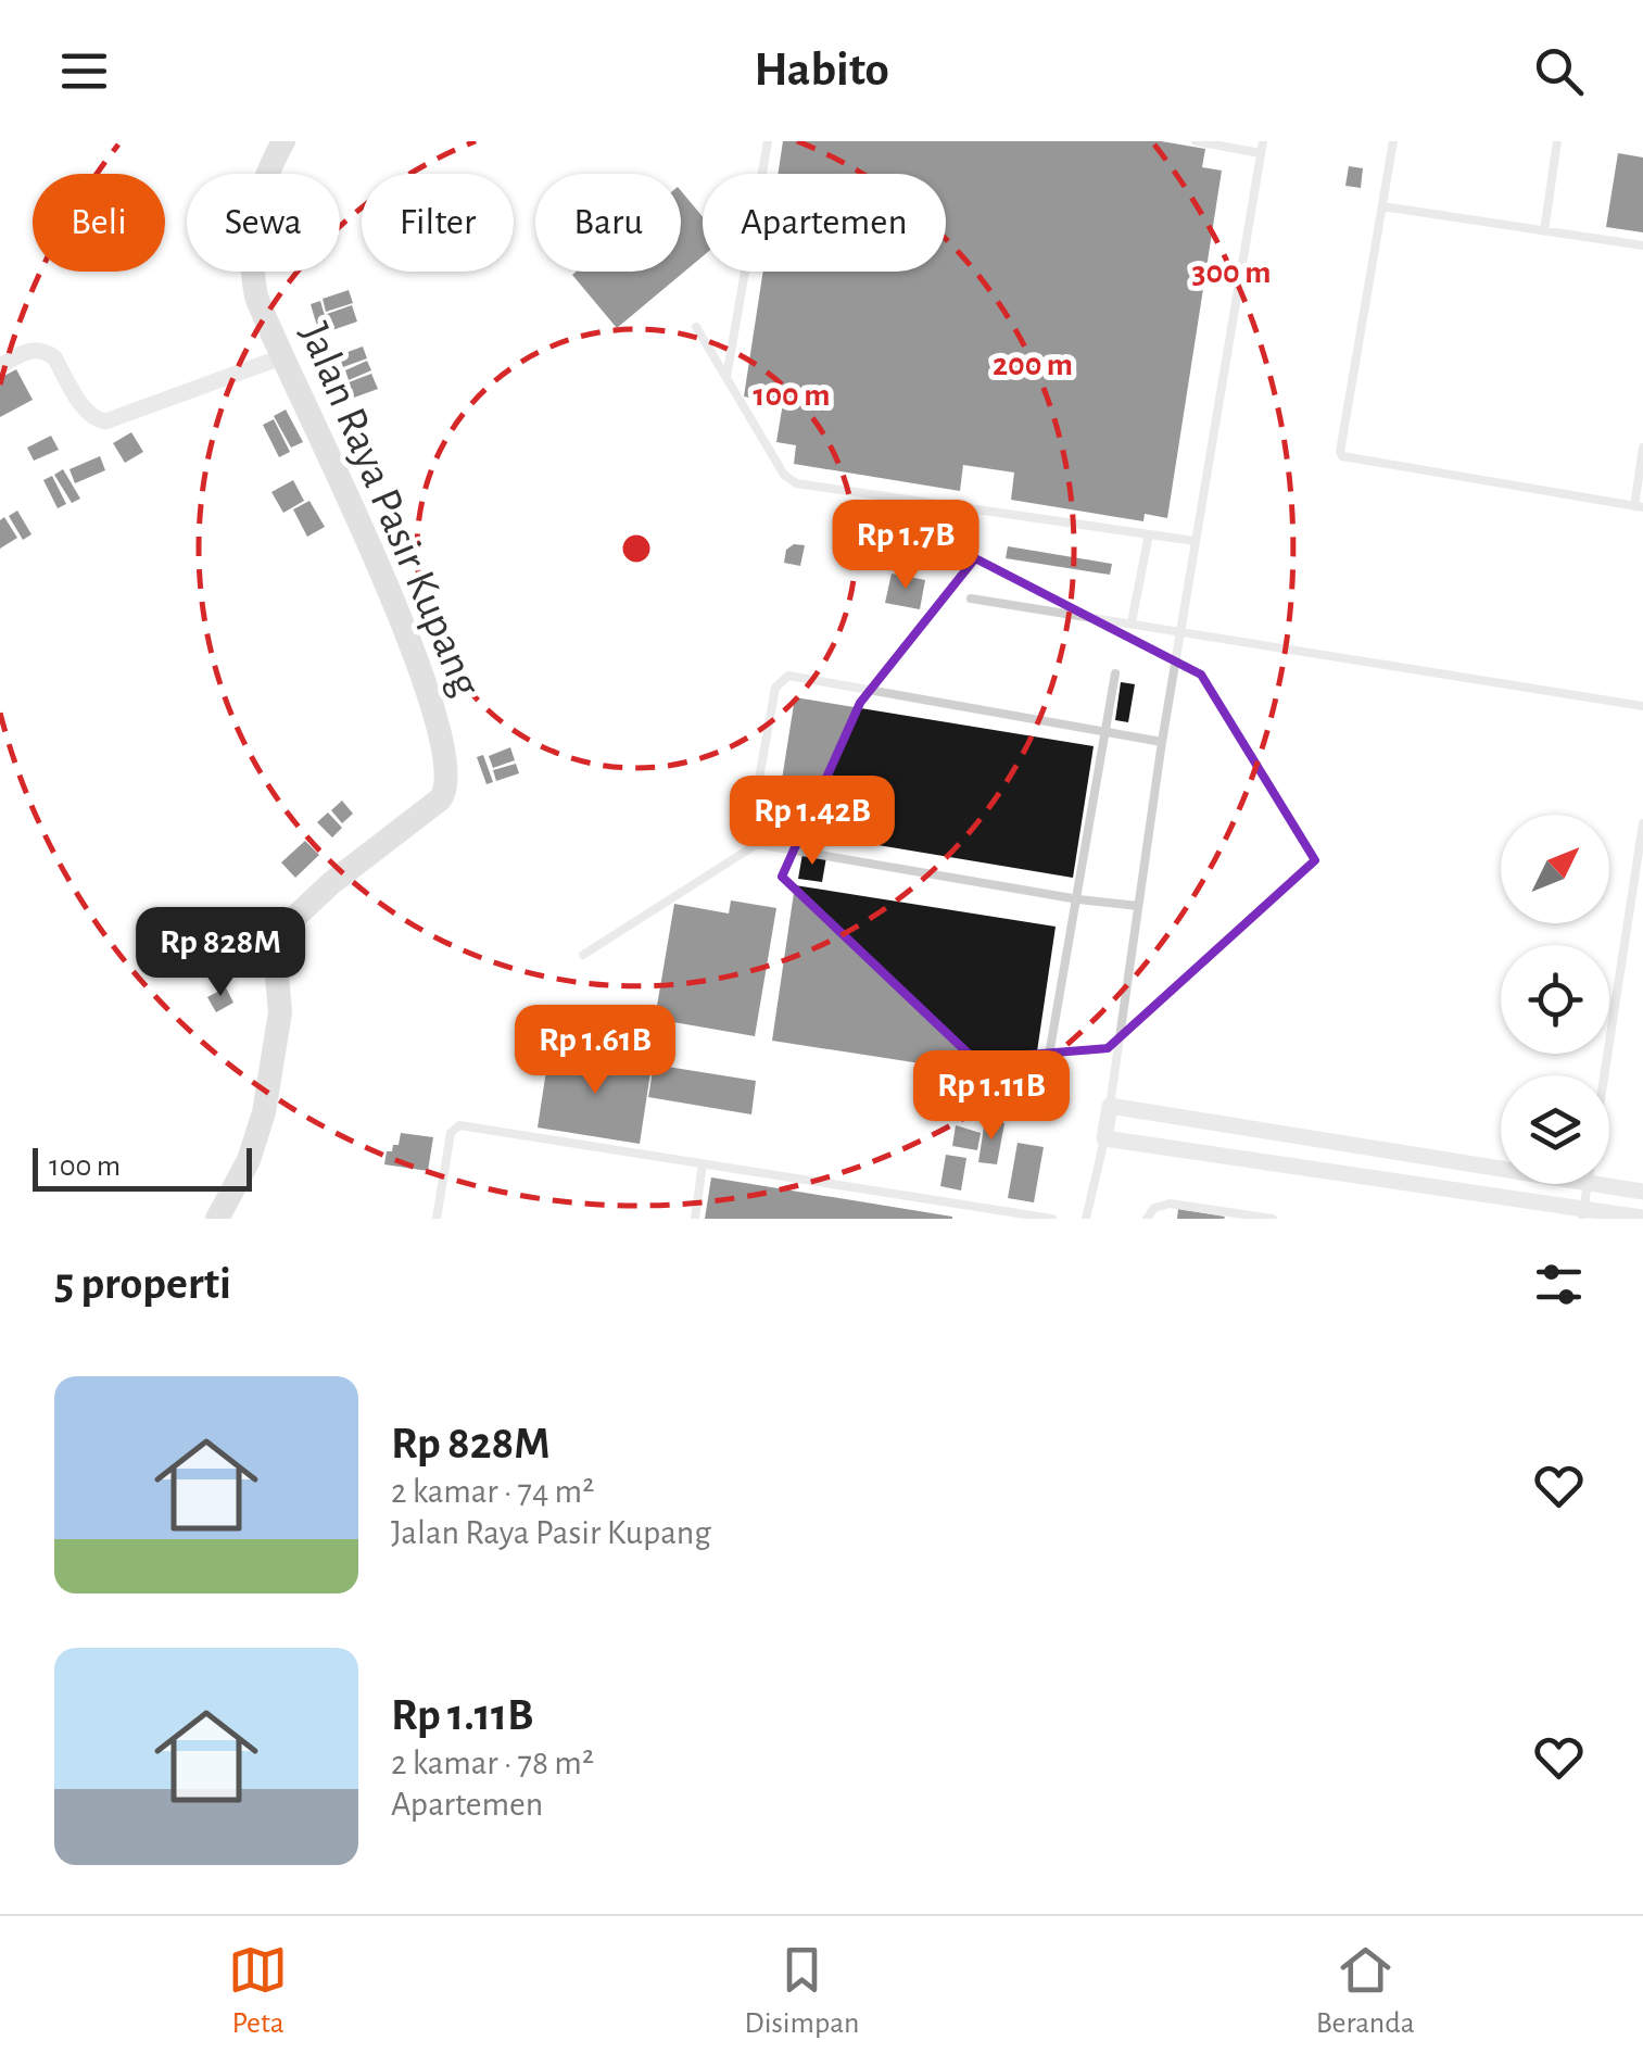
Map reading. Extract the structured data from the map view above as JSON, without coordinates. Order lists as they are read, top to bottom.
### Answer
{
  "streets": {
    "street": ["Jalan Raya Pasir Kupang"]
  },
  "scale_bar": "100 m",
  "north": "top right",
  "page": {
    "header": "Habito",
    "chip": [
      "Beli",
      "Sewa",
      "Filter",
      "Baru",
      "Apartemen"
    ],
    "price": [
      "Rp 1.7B",
      "Rp 1.42B",
      "Rp 828M",
      "Rp 1.61B",
      "Rp 1.11B"
    ],
    "scale": "100 m",
    "heading": "5 properti",
    "list": [
      {
        "name": "Rp 828M",
        "note": "2 kamar · 74 m² · Jalan Raya Pasir Kupang"
      },
      {
        "name": "Rp 1.11B",
        "note": "2 kamar · 78 m² · Apartemen"
      }
    ],
    "tabs": ["Peta", "Disimpan", "Beranda"]
  },
  "rings": ["300 m", "200 m", "100 m"]
}
